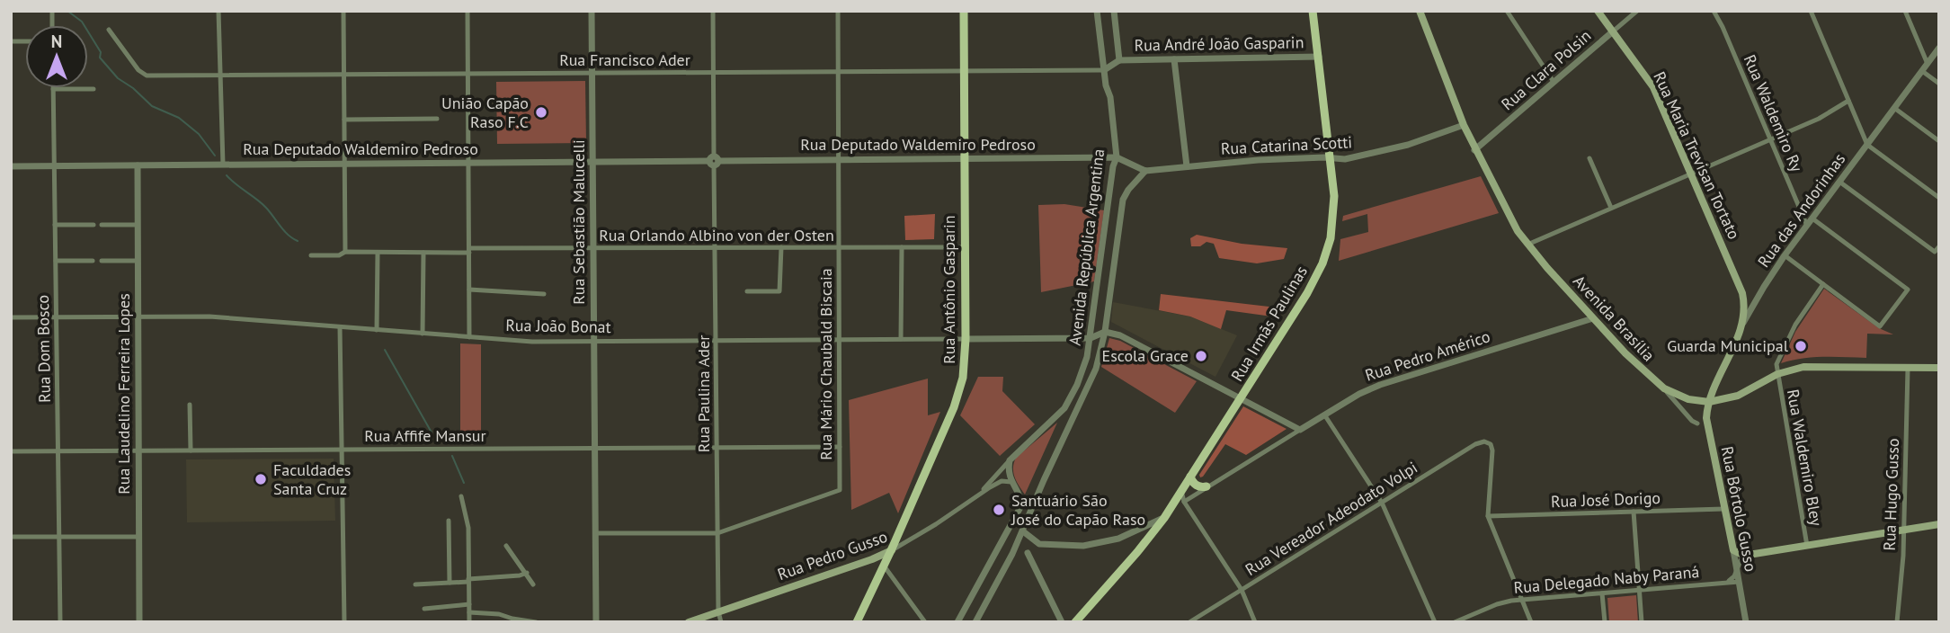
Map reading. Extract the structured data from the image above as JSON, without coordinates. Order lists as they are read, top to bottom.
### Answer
{
  "streets": {
    "main road": [
      "Rua Maria Trevisan Tortato",
      "Rua das Andorinhas",
      "Rua Antônio Gasparin",
      "Avenida Brasília",
      "Rua Irmãs Paulinas",
      "Rua Bôrtolo Gusso",
      "Rua Pedro Gusso"
    ],
    "street": [
      "Rua André João Gasparin",
      "Rua Francisco Ader",
      "Rua Clara Polsin",
      "Rua Waldemiro Ry",
      "Rua Deputado Waldemiro Pedroso",
      "Rua Catarina Scotti",
      "Rua Sebastião Malucelli",
      "Rua Orlando Albino von der Osten",
      "Avenida República Argentina",
      "Rua João Bonat",
      "Rua Dom Bosco",
      "Rua Pedro Américo",
      "Rua Mário Chaubald Biscaia",
      "Rua Laudelino Ferreira Lopes",
      "Rua Paulina Ader",
      "Rua Affife Mansur",
      "Rua Waldemiro Bley",
      "Rua Hugo Gusso",
      "Rua José Dorigo",
      "Rua Vereador Adeodato Volpi",
      "Rua Delegado Naby Paraná"
    ]
  },
  "crossings": [
    ["Rua André João Gasparin", "Rua Irmãs Paulinas"],
    ["Rua Francisco Ader", "Rua Sebastião Malucelli"],
    ["Rua Francisco Ader", "Avenida República Argentina"],
    ["Rua Francisco Ader", "Rua Antônio Gasparin"],
    ["Rua Francisco Ader", "Rua Mário Chaubald Biscaia"],
    ["Rua Francisco Ader", "Rua Paulina Ader"],
    ["Rua Clara Polsin", "Rua Maria Trevisan Tortato"],
    ["Rua Clara Polsin", "Avenida Brasília"],
    ["Rua Waldemiro Ry", "Rua das Andorinhas"],
    ["Rua Deputado Waldemiro Pedroso", "Rua Sebastião Malucelli"],
    ["Rua Deputado Waldemiro Pedroso", "Avenida República Argentina"],
    ["Rua Deputado Waldemiro Pedroso", "Rua Antônio Gasparin"],
    ["Rua Deputado Waldemiro Pedroso", "Rua Dom Bosco"],
    ["Rua Deputado Waldemiro Pedroso", "Rua Mário Chaubald Biscaia"],
    ["Rua Deputado Waldemiro Pedroso", "Rua Laudelino Ferreira Lopes"],
    ["Rua Deputado Waldemiro Pedroso", "Rua Paulina Ader"],
    ["Rua Catarina Scotti", "Avenida República Argentina"],
    ["Rua Catarina Scotti", "Avenida Brasília"],
    ["Rua Catarina Scotti", "Rua Irmãs Paulinas"],
    ["Rua Maria Trevisan Tortato", "Rua das Andorinhas"],
    ["Rua das Andorinhas", "Avenida Brasília"],
    ["Rua das Andorinhas", "Rua Bôrtolo Gusso"],
    ["Rua Sebastião Malucelli", "Rua Orlando Albino von der Osten"],
    ["Rua Sebastião Malucelli", "Rua João Bonat"],
    ["Rua Sebastião Malucelli", "Rua Affife Mansur"],
    ["Rua Orlando Albino von der Osten", "Rua Antônio Gasparin"],
    ["Rua Orlando Albino von der Osten", "Rua Mário Chaubald Biscaia"],
    ["Rua Orlando Albino von der Osten", "Rua Paulina Ader"],
    ["Avenida República Argentina", "Rua João Bonat"],
    ["Avenida República Argentina", "Rua Pedro Gusso"],
    ["Rua Antônio Gasparin", "Rua João Bonat"],
    ["Rua Antônio Gasparin", "Rua Pedro Gusso"],
    ["Avenida Brasília", "Rua Pedro Américo"],
    ["Avenida Brasília", "Rua Waldemiro Bley"],
    ["Avenida Brasília", "Rua Hugo Gusso"],
    ["Avenida Brasília", "Rua Bôrtolo Gusso"],
    ["Rua João Bonat", "Rua Dom Bosco"],
    ["Rua João Bonat", "Rua Mário Chaubald Biscaia"],
    ["Rua João Bonat", "Rua Laudelino Ferreira Lopes"],
    ["Rua João Bonat", "Rua Paulina Ader"],
    ["Rua Dom Bosco", "Rua Affife Mansur"],
    ["Rua Mário Chaubald Biscaia", "Rua Paulina Ader"],
    ["Rua Mário Chaubald Biscaia", "Rua Affife Mansur"],
    ["Rua Laudelino Ferreira Lopes", "Rua Affife Mansur"],
    ["Rua Paulina Ader", "Rua Affife Mansur"],
    ["Rua Paulina Ader", "Rua Pedro Gusso"],
    ["Rua José Dorigo", "Rua Bôrtolo Gusso"],
    ["Rua José Dorigo", "Rua Vereador Adeodato Volpi"],
    ["Rua Bôrtolo Gusso", "Rua Delegado Naby Paraná"]
  ],
  "places": [
    "União Capão Raso F.C",
    "Guarda Municipal",
    "Escola Grace",
    "Faculdades Santa Cruz",
    "Santuário São José do Capão Raso"
  ],
  "north": "top"
}
